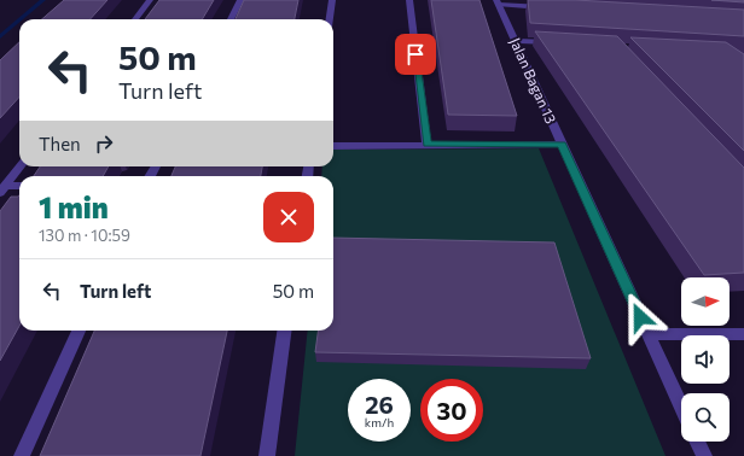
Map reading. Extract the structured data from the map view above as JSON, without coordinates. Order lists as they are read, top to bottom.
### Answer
{
  "streets": {
    "street": ["Jalan Bagan 13"]
  },
  "north": "right",
  "page": {
    "turn": ["50 m", "Turn left"],
    "then": "Then",
    "heading": ["1 min", "130 m · 10:59"],
    "list": [
      {
        "name": "Turn left",
        "value": "50 m"
      }
    ],
    "speed": "26 km/h",
    "limit": "30"
  }
}
